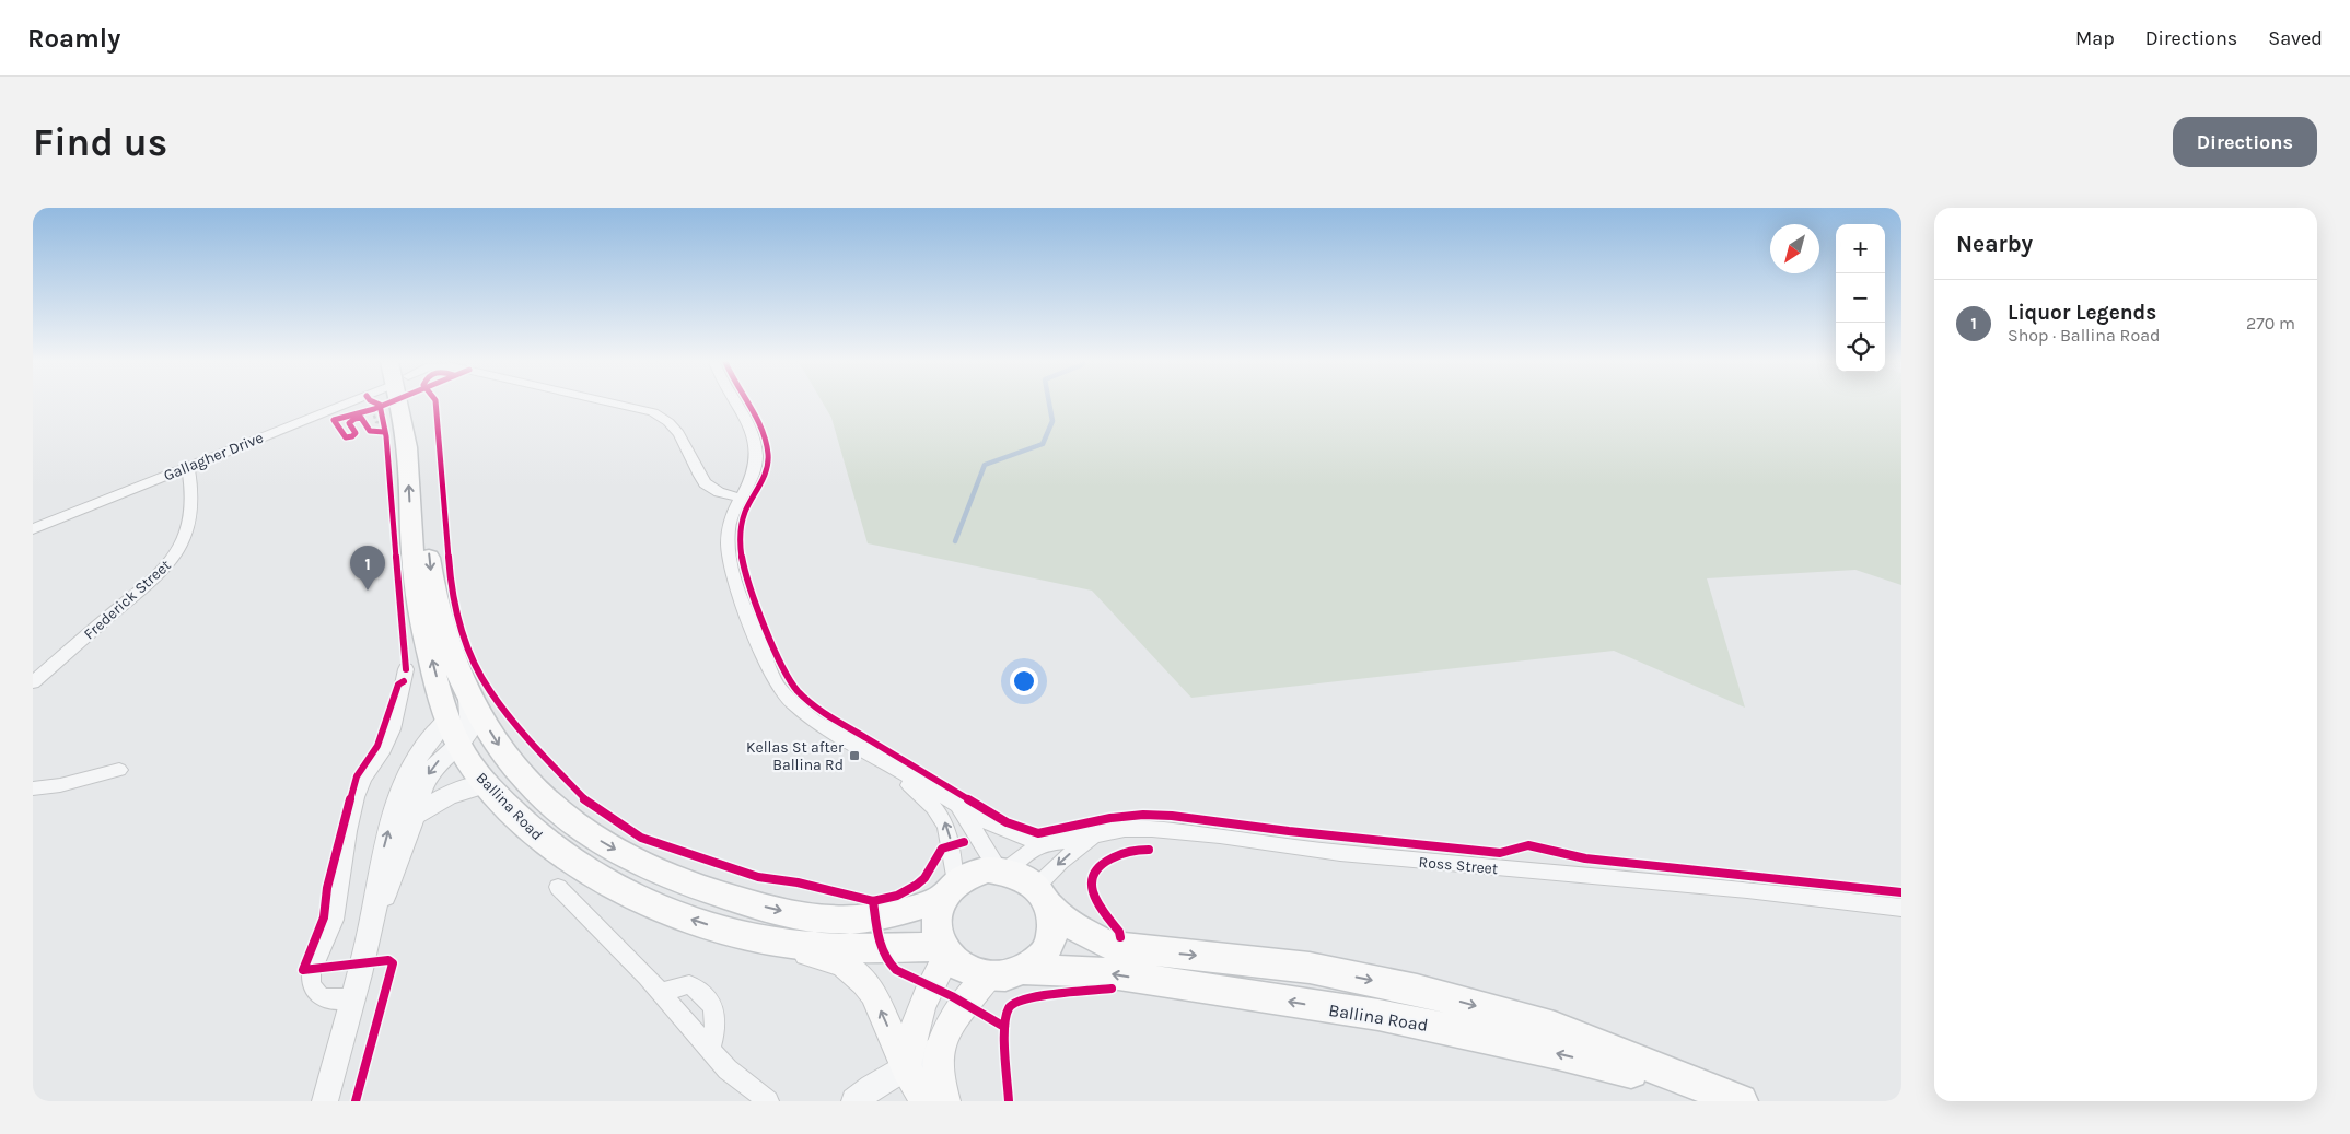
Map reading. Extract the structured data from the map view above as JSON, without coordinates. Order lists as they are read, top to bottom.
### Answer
{
  "streets": {
    "main road": ["Ballina Road"],
    "street": ["Gallagher Drive", "Frederick Street", "Ross Street"]
  },
  "crossings": [
    ["Gallagher Drive", "Frederick Street"],
    ["Ballina Road", "Ross Street"]
  ],
  "places": {
    "transit": ["Kellas St after Ballina Rd"]
  },
  "north": "bottom left",
  "page": {
    "header": "Roamly",
    "nav": ["Map", "Directions", "Saved"],
    "buttons": "Directions",
    "title": "Find us",
    "heading": "Nearby",
    "map_buttons": ["+", "−"],
    "list": [
      {
        "mark": "1",
        "name": "Liquor Legends",
        "note": "Shop · Ballina Road",
        "value": "270 m"
      }
    ],
    "pins": "1"
  }
}
